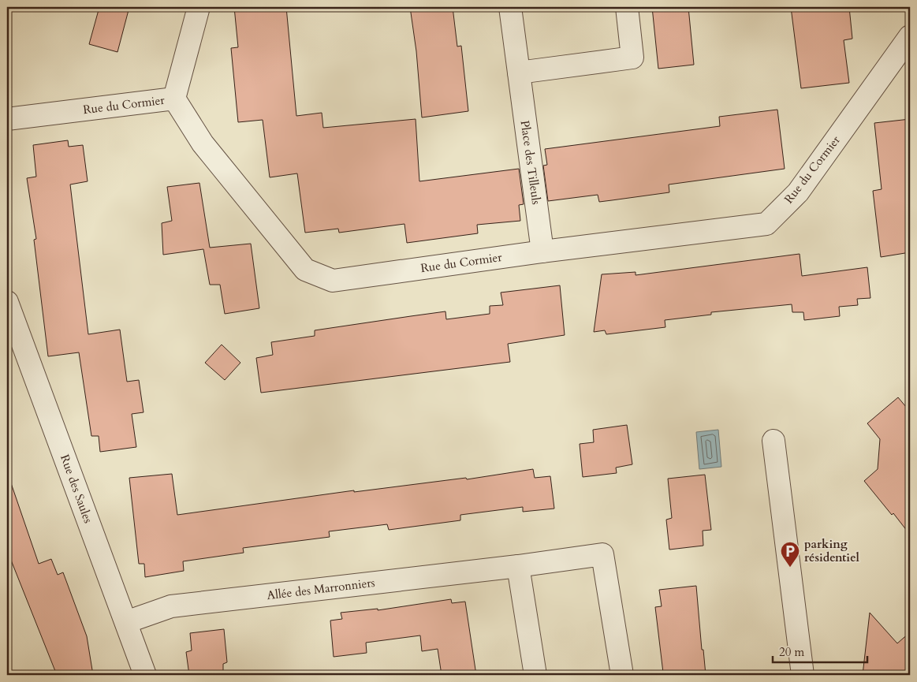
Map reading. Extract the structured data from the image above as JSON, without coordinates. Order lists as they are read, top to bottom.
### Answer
{
  "streets": {
    "street": [
      "Rue du Cormier",
      "Place des Tilleuls",
      "Rue des Saules",
      "Allée des Marronniers"
    ]
  },
  "crossings": [
    ["Rue du Cormier", "Place des Tilleuls"],
    ["Rue des Saules", "Allée des Marronniers"]
  ],
  "places": {
    "parking": ["parking résidentiel"]
  },
  "scale_bar": "20 m"
}
